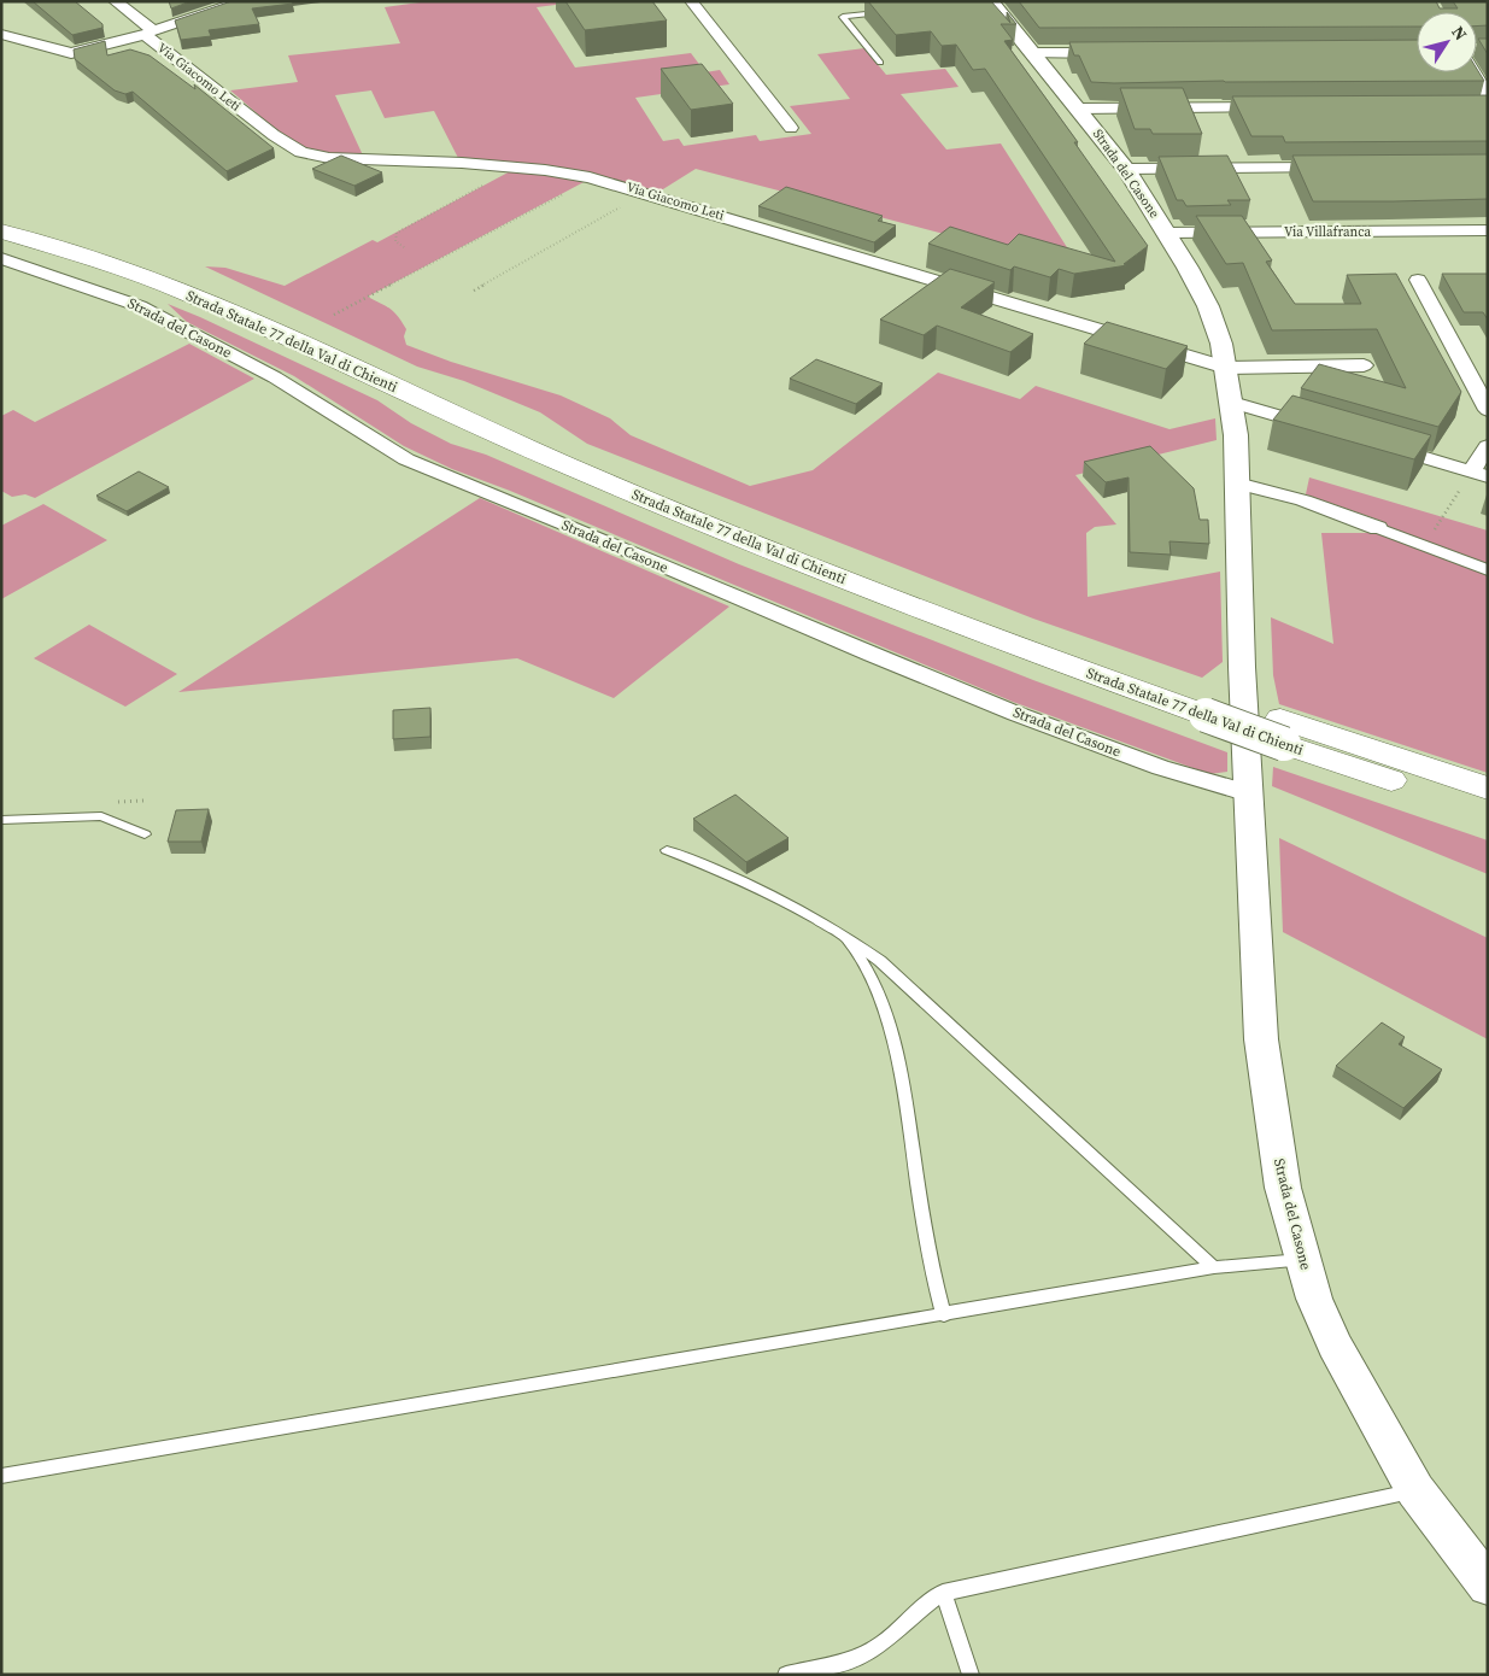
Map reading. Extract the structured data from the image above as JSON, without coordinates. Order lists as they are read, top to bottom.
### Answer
{
  "streets": {
    "highway": ["Strada Statale 77 della Val di Chienti"],
    "street": ["Via Giacomo Leti", "Strada del Casone", "Via Villafranca"]
  },
  "crossings": [
    ["Via Giacomo Leti", "Strada del Casone"],
    ["Strada del Casone", "Via Villafranca"]
  ],
  "north": "top right"
}
